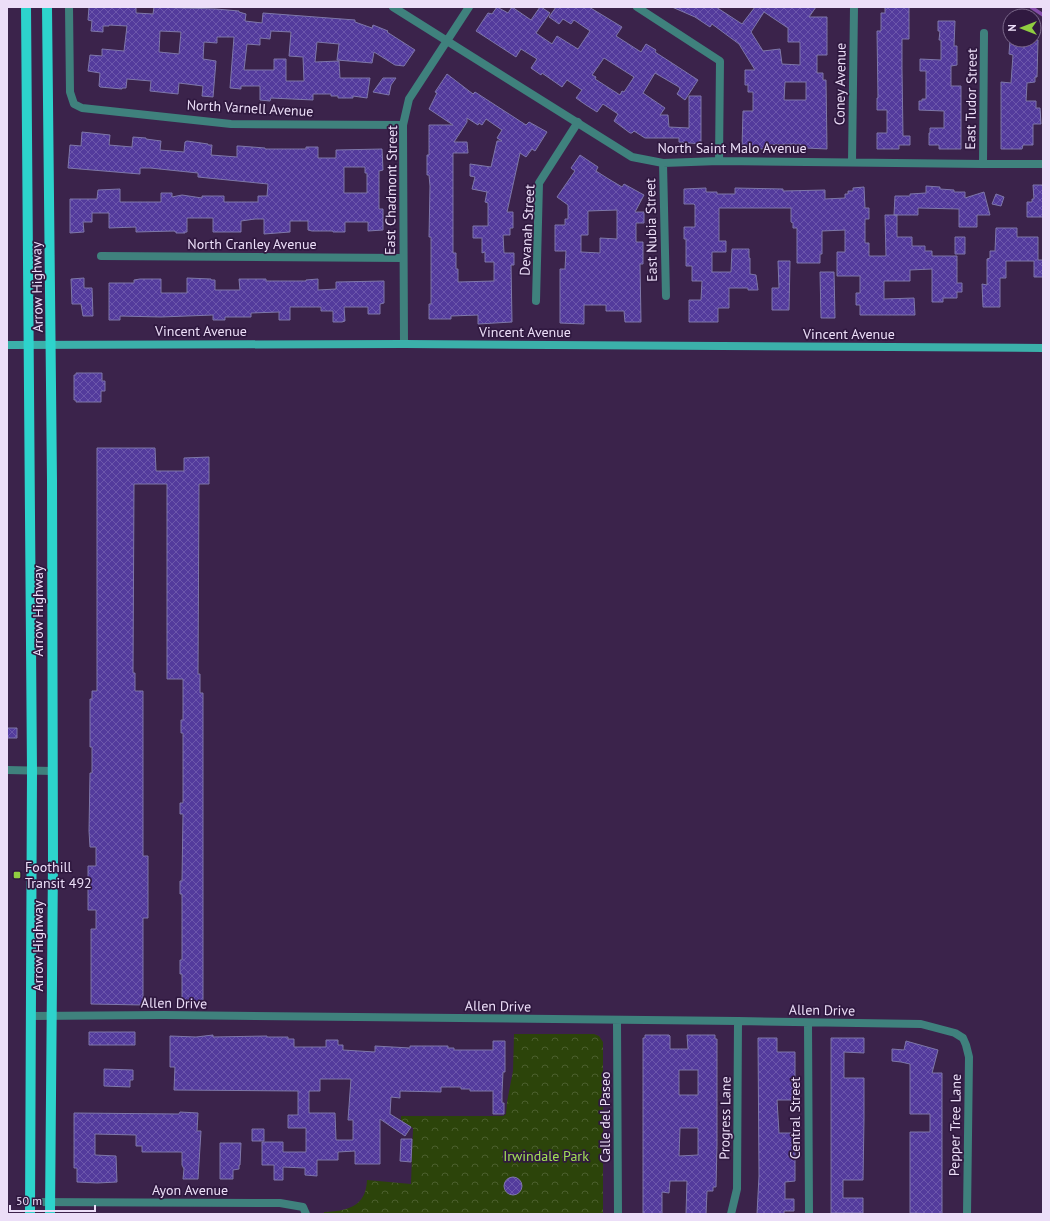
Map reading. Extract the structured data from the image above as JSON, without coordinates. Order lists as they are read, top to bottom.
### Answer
{
  "streets": {
    "main road": ["Arrow Highway"],
    "street": [
      "Coney Avenue",
      "East Tudor Street",
      "North Varnell Avenue",
      "North Saint Malo Avenue",
      "East Chadmont Street",
      "Devanah Street",
      "East Nubia Street",
      "North Cranley Avenue",
      "Vincent Avenue",
      "Allen Drive",
      "Calle del Paseo",
      "Progress Lane",
      "Central Street",
      "Pepper Tree Lane",
      "Ayon Avenue"
    ]
  },
  "crossings": [
    ["Coney Avenue", "North Saint Malo Avenue"],
    ["East Tudor Street", "North Saint Malo Avenue"],
    ["North Varnell Avenue", "East Chadmont Street"],
    ["North Saint Malo Avenue", "East Chadmont Street"],
    ["North Saint Malo Avenue", "Devanah Street"],
    ["North Saint Malo Avenue", "East Nubia Street"],
    ["East Chadmont Street", "North Cranley Avenue"],
    ["East Chadmont Street", "Vincent Avenue"],
    ["Arrow Highway", "Vincent Avenue"],
    ["Arrow Highway", "Allen Drive"],
    ["Arrow Highway", "Ayon Avenue"],
    ["Allen Drive", "Calle del Paseo"],
    ["Allen Drive", "Progress Lane"],
    ["Allen Drive", "Central Street"],
    ["Allen Drive", "Pepper Tree Lane"]
  ],
  "parks": ["Irwindale Park"],
  "places": {
    "transit": ["Foothill Transit 492"]
  },
  "scale_bar": "50 m",
  "north": "left"
}
